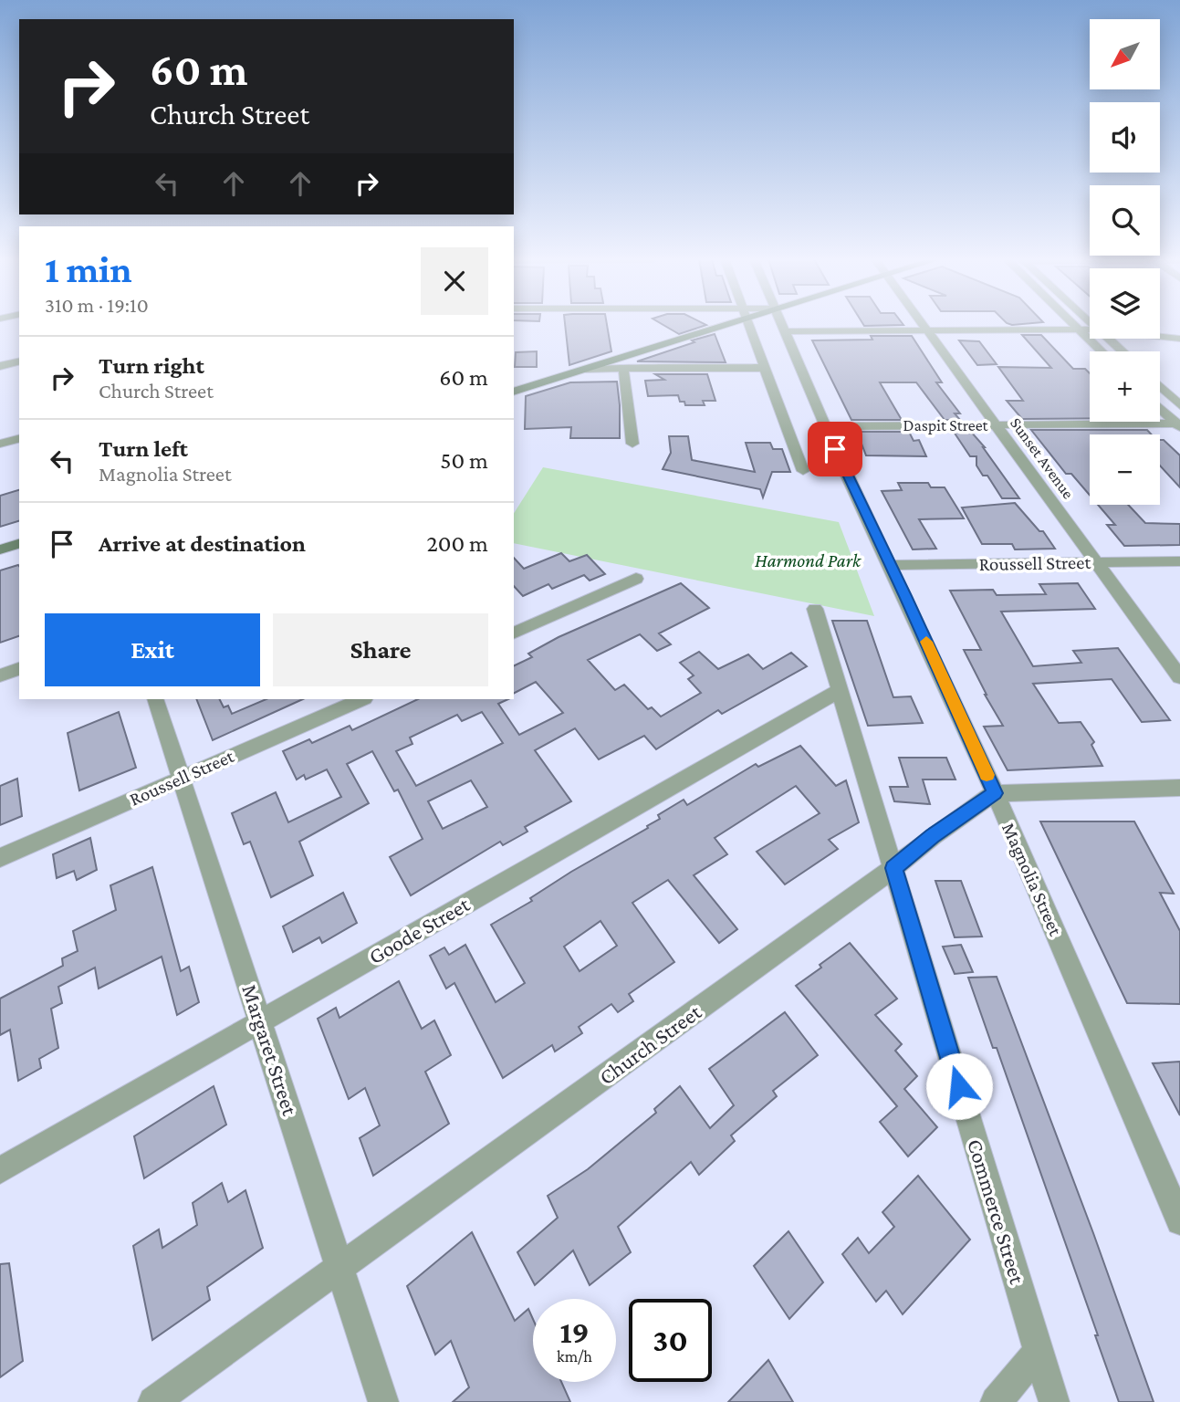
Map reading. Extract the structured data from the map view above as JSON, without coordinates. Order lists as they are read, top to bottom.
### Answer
{
  "streets": {
    "street": [
      "Daspit Street",
      "Sunset Avenue",
      "Roussell Street",
      "Magnolia Street",
      "Goode Street",
      "Church Street",
      "Margaret Street",
      "Commerce Street"
    ]
  },
  "crossings": [
    ["Daspit Street", "Sunset Avenue"],
    ["Daspit Street", "Magnolia Street"],
    ["Sunset Avenue", "Roussell Street"],
    ["Roussell Street", "Magnolia Street"],
    ["Roussell Street", "Margaret Street"],
    ["Magnolia Street", "Church Street"],
    ["Goode Street", "Margaret Street"],
    ["Goode Street", "Commerce Street"],
    ["Church Street", "Margaret Street"],
    ["Church Street", "Commerce Street"]
  ],
  "parks": ["Harmond Park"],
  "north": "bottom left",
  "page": {
    "map_buttons": ["+", "−"],
    "turn": ["60 m", "Church Street"],
    "heading": ["1 min", "310 m · 19:10"],
    "list": [
      {
        "name": "Turn right",
        "note": "Church Street",
        "value": "60 m"
      },
      {
        "name": "Turn left",
        "note": "Magnolia Street",
        "value": "50 m"
      },
      {
        "name": "Arrive at destination",
        "value": "200 m"
      }
    ],
    "buttons": ["Exit", "Share"],
    "speed": "19 km/h",
    "limit": "30"
  }
}
